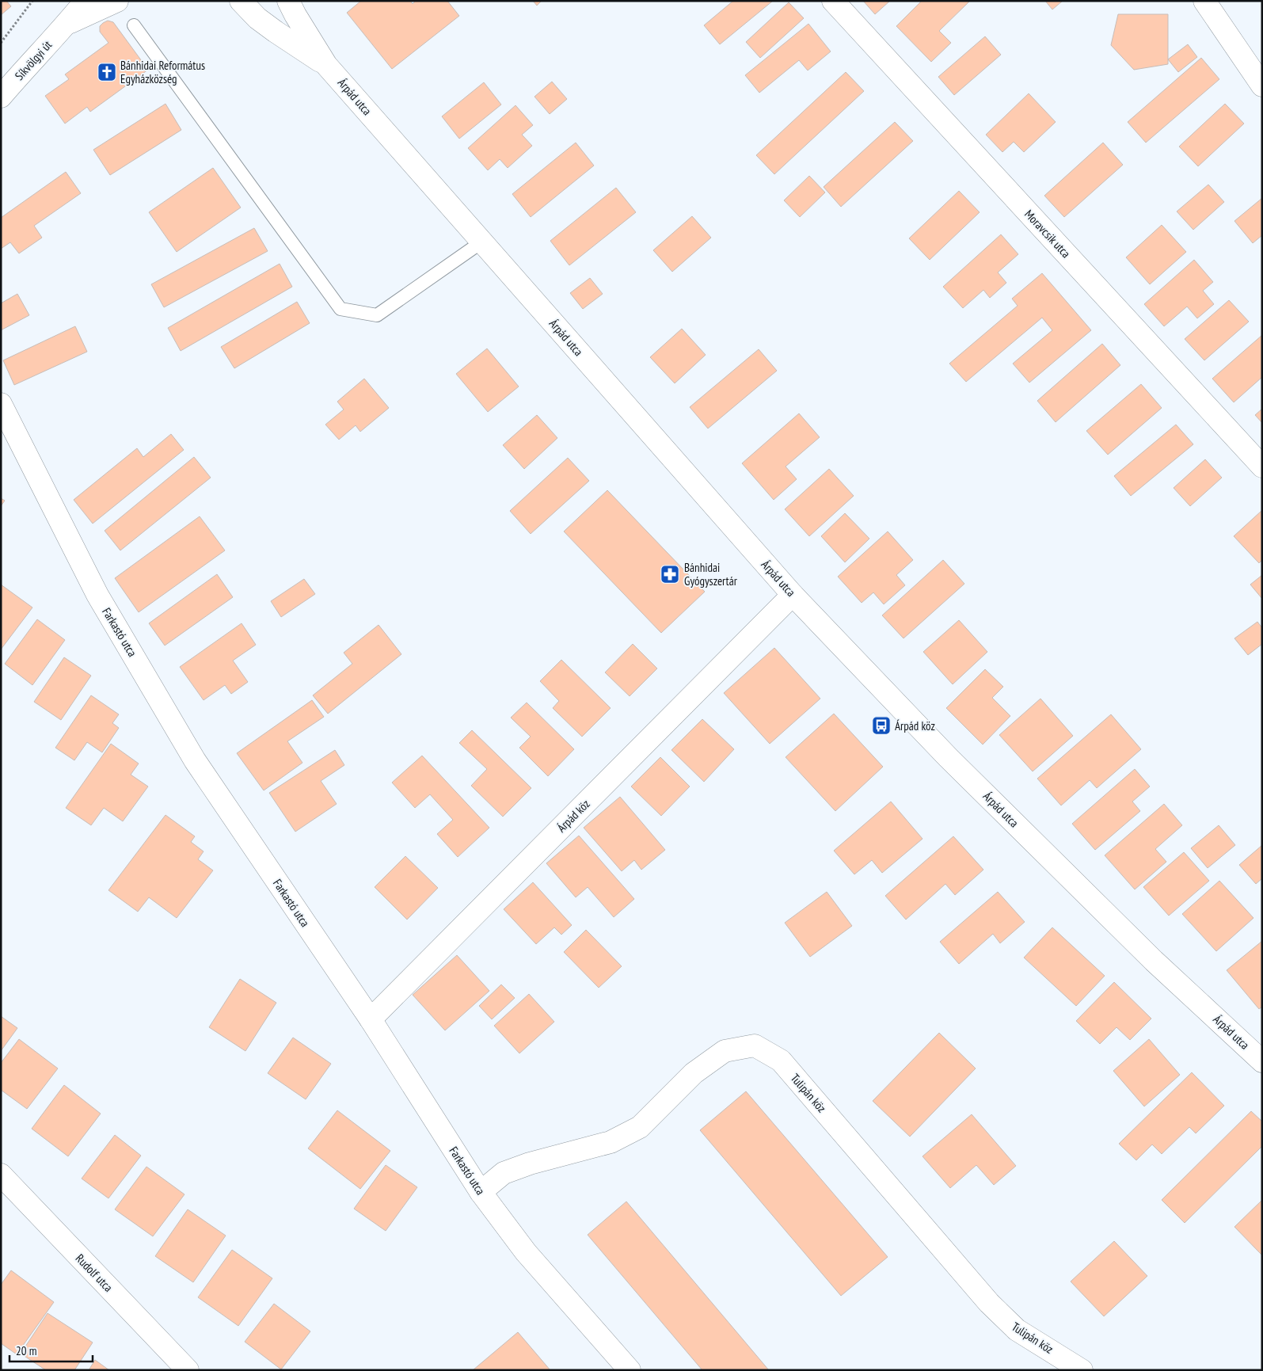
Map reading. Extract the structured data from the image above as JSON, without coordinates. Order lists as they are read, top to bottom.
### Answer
{
  "streets": {
    "street": [
      "Síkvölgyi út",
      "Árpád utca",
      "Moravcsik utca",
      "Farkastó utca",
      "Árpád köz",
      "Tulipán köz",
      "Rudolf utca"
    ]
  },
  "crossings": [
    ["Árpád utca", "Árpád köz"],
    ["Farkastó utca", "Árpád köz"],
    ["Farkastó utca", "Tulipán köz"]
  ],
  "places": {
    "church": ["Bánhidai Református Egyházközség"],
    "pharmacy": ["Bánhidai Gyógyszertár"],
    "bus stop": ["Árpád köz"]
  },
  "scale_bar": "20 m"
}
